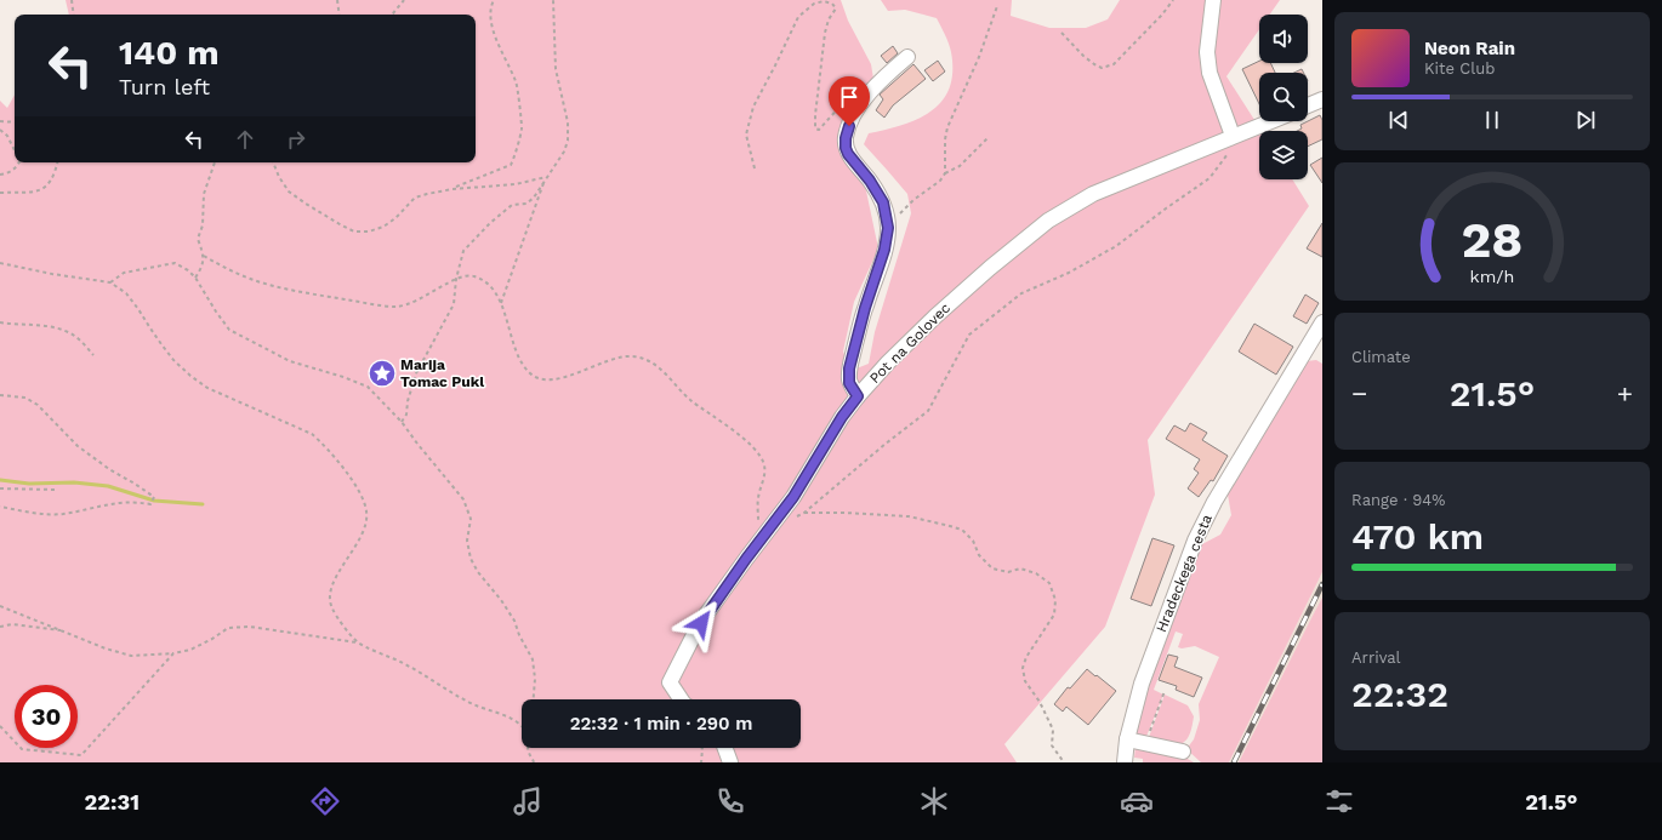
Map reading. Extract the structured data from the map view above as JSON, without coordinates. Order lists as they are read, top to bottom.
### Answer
{
  "streets": {
    "street": ["Pot na Golovec", "Hradeckega cesta"]
  },
  "places": {
    "place": ["Marija Tomac Pukl"]
  },
  "page": {
    "turn": ["140 m", "Turn left"],
    "song": ["Neon Rain", "Kite Club"],
    "tile": [
      "Climate",
      ["Range · 94%", "470 km"],
      ["Arrival", "22:32"]
    ],
    "heat": ["−", "21.5°", "+"],
    "limit": "30",
    "trip": "22:32 · 1 min · 290 m",
    "tabs": ["22:31", "21.5°"],
    "gauge": ["28", "km/h"]
  }
}
